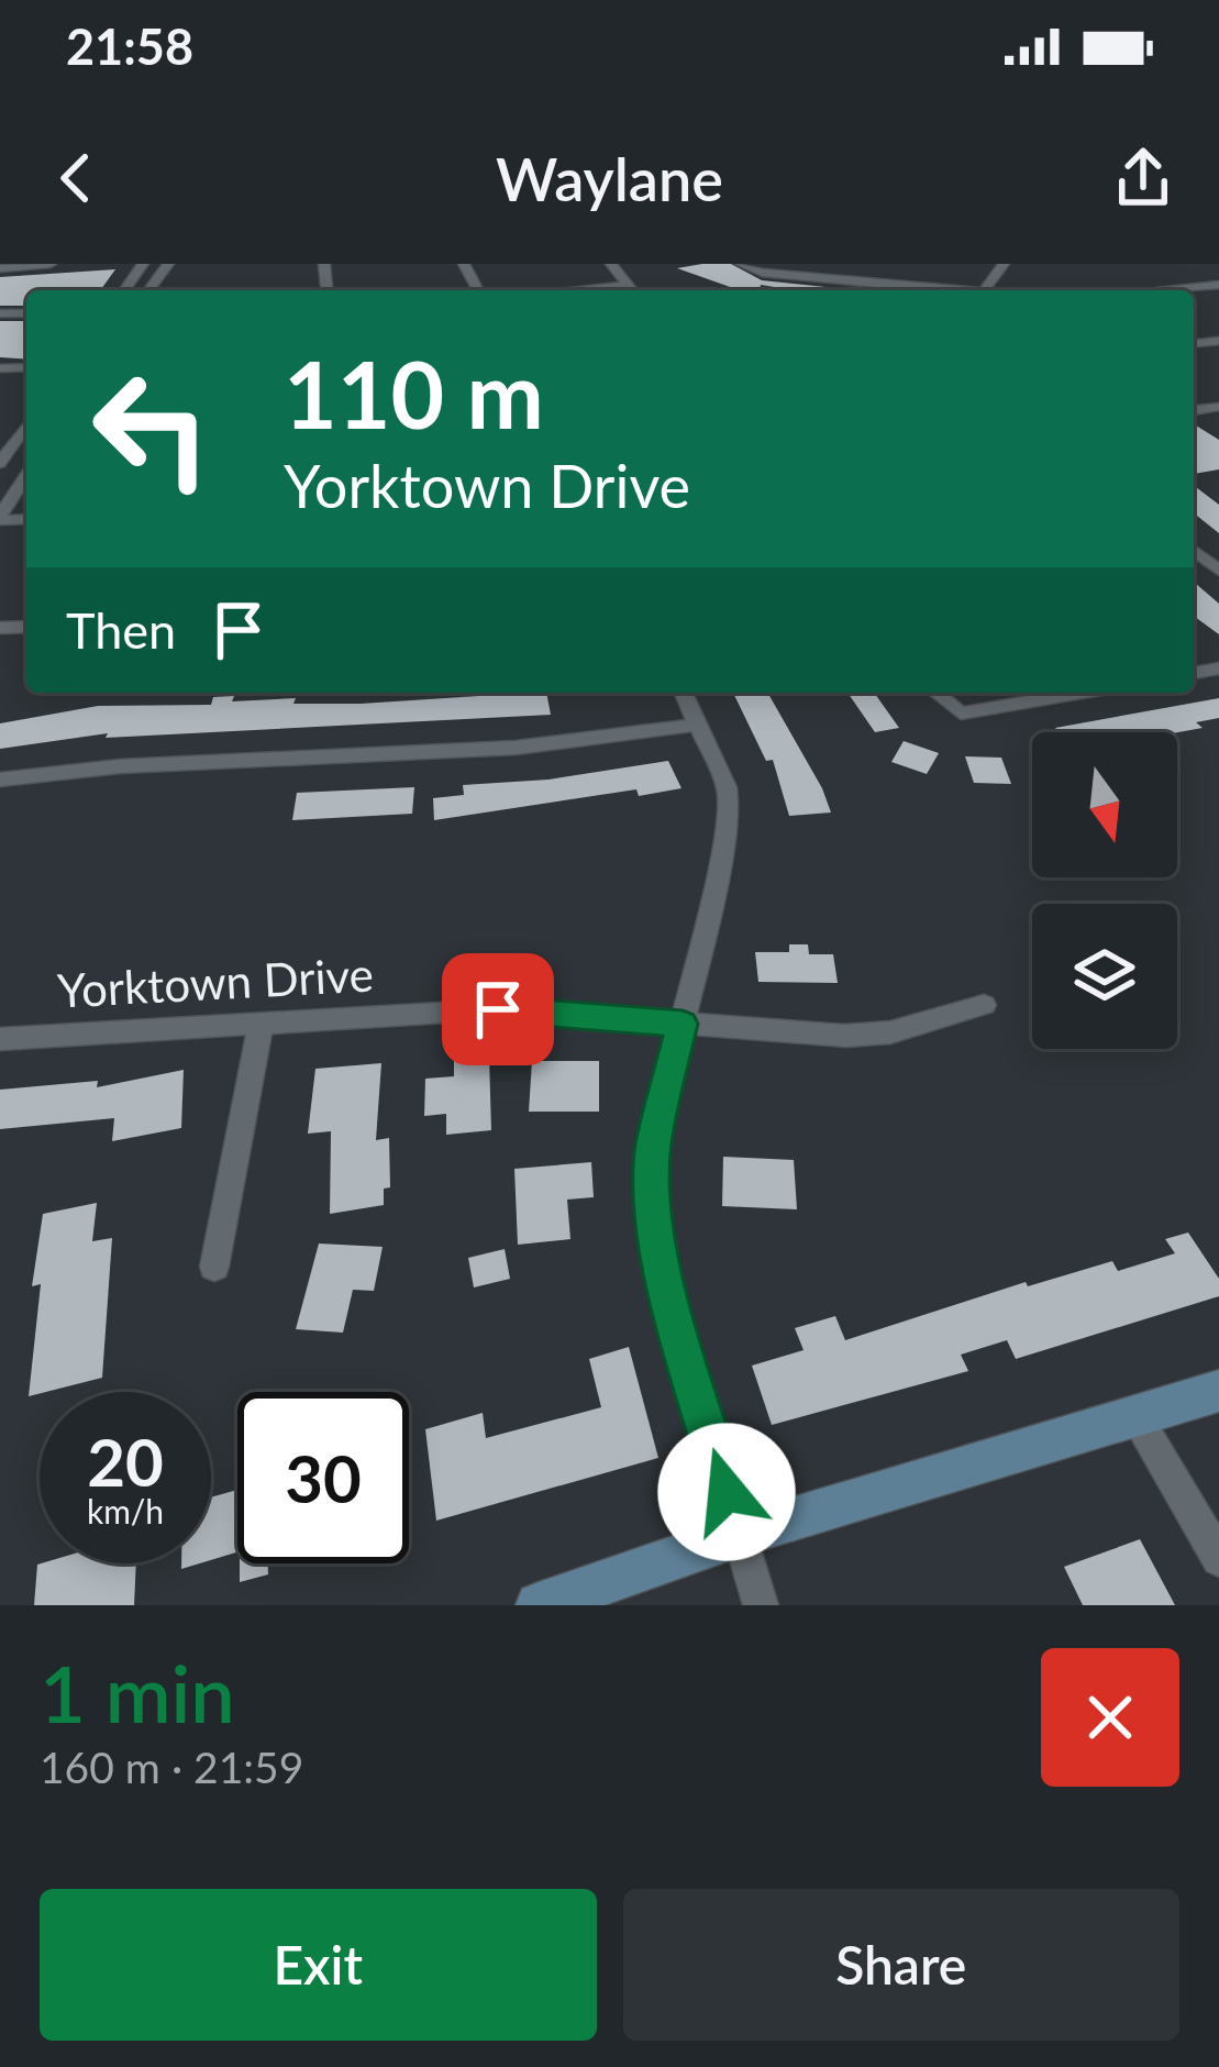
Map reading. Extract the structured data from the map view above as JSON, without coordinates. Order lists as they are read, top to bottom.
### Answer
{
  "streets": {
    "street": ["Yorktown Drive"]
  },
  "north": "bottom",
  "page": {
    "status": "21:58",
    "header": "Waylane",
    "turn": ["110 m", "Yorktown Drive"],
    "then": "Then",
    "speed": "20 km/h",
    "limit": "30",
    "heading": ["1 min", "160 m · 21:59"],
    "buttons": ["Exit", "Share"]
  }
}
